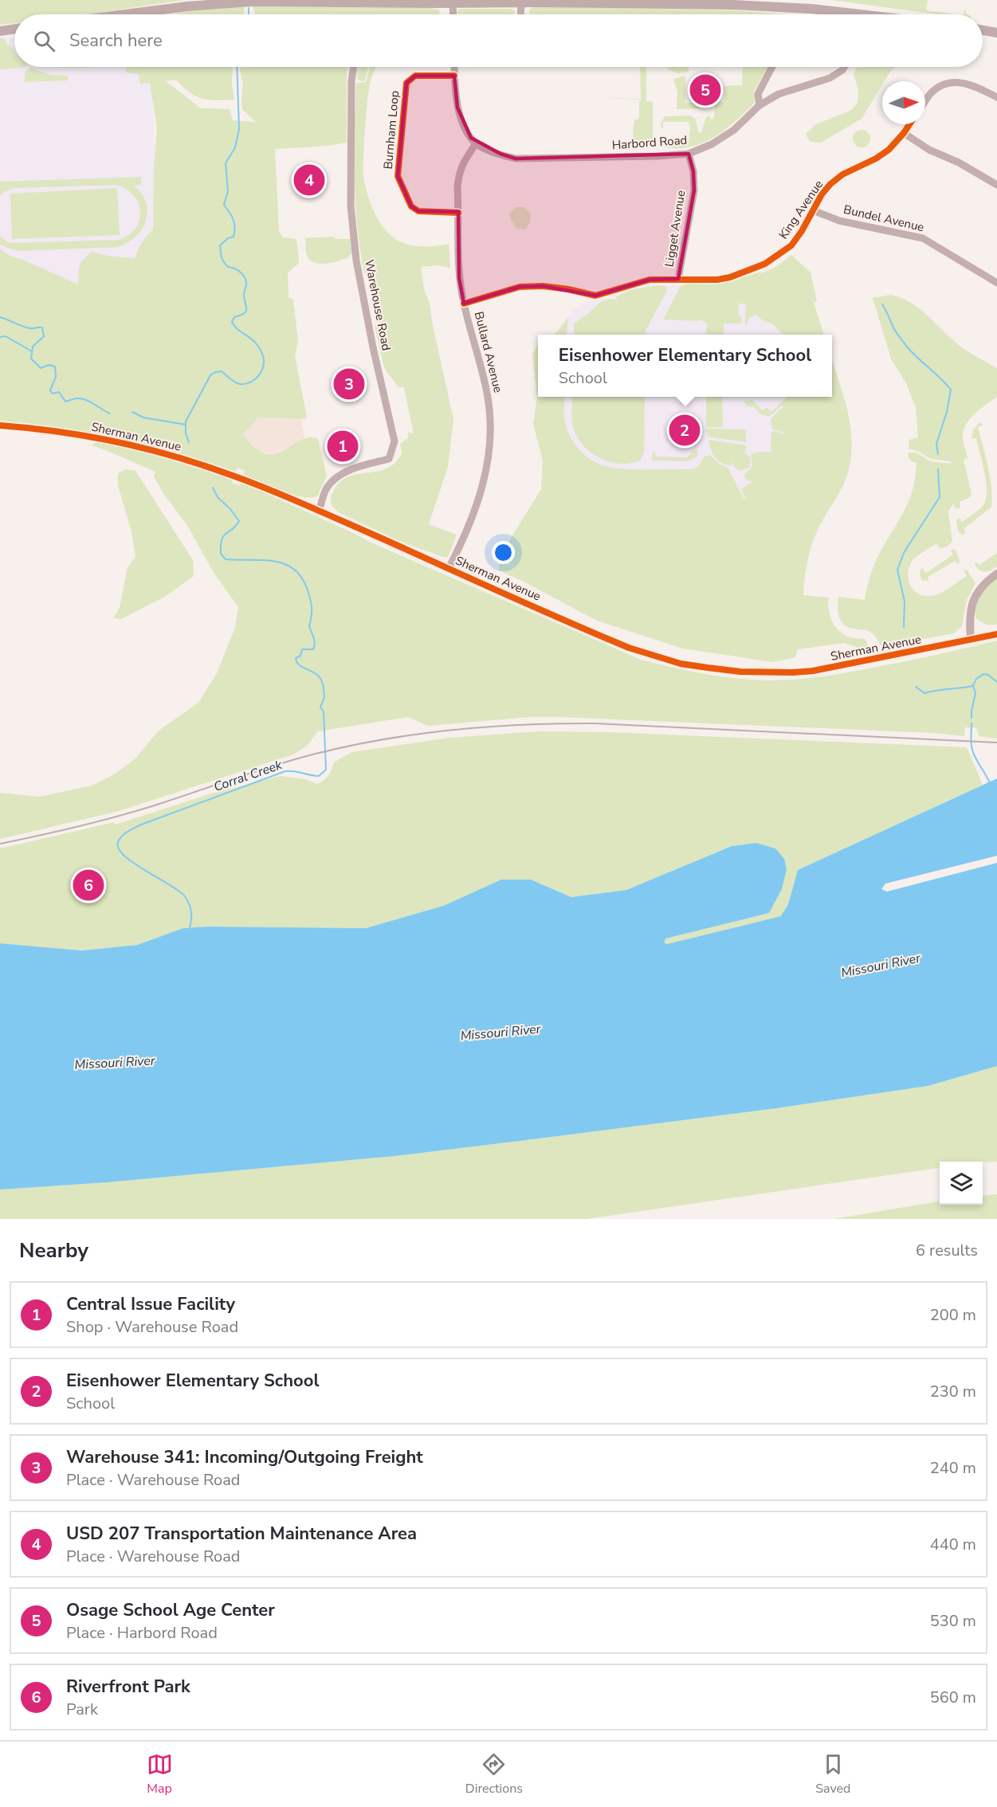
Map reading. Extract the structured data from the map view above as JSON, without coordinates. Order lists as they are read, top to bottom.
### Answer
{
  "streets": {
    "street": [
      "Burnham Loop",
      "Harbord Road",
      "King Avenue",
      "Bundel Avenue",
      "Ligget Avenue",
      "Warehouse Road",
      "Bullard Avenue",
      "Sherman Avenue"
    ]
  },
  "crossings": [
    ["Burnham Loop", "Bullard Avenue"],
    ["Harbord Road", "Ligget Avenue"],
    ["Harbord Road", "Bullard Avenue"],
    ["King Avenue", "Bundel Avenue"],
    ["King Avenue", "Ligget Avenue"],
    ["King Avenue", "Bullard Avenue"],
    ["Warehouse Road", "Sherman Avenue"],
    ["Bullard Avenue", "Sherman Avenue"]
  ],
  "water": ["Corral Creek", "Missouri River"],
  "north": "right",
  "page": {
    "search": "Search here",
    "pins": [
      "5",
      "4",
      "3",
      "2",
      "1",
      "6"
    ],
    "popup": ["Eisenhower Elementary School", "School"],
    "heading": ["Nearby", "6 results"],
    "list": [
      {
        "mark": "1",
        "name": "Central Issue Facility",
        "note": "Shop · Warehouse Road",
        "value": "200 m"
      },
      {
        "mark": "2",
        "name": "Eisenhower Elementary School",
        "note": "School",
        "value": "230 m"
      },
      {
        "mark": "3",
        "name": "Warehouse 341: Incoming/Outgoing Freight",
        "note": "Place · Warehouse Road",
        "value": "240 m"
      },
      {
        "mark": "4",
        "name": "USD 207 Transportation Maintenance Area",
        "note": "Place · Warehouse Road",
        "value": "440 m"
      },
      {
        "mark": "5",
        "name": "Osage School Age Center",
        "note": "Place · Harbord Road",
        "value": "530 m"
      },
      {
        "mark": "6",
        "name": "Riverfront Park",
        "note": "Park",
        "value": "560 m"
      }
    ],
    "nav": ["Map", "Directions", "Saved"]
  }
}
